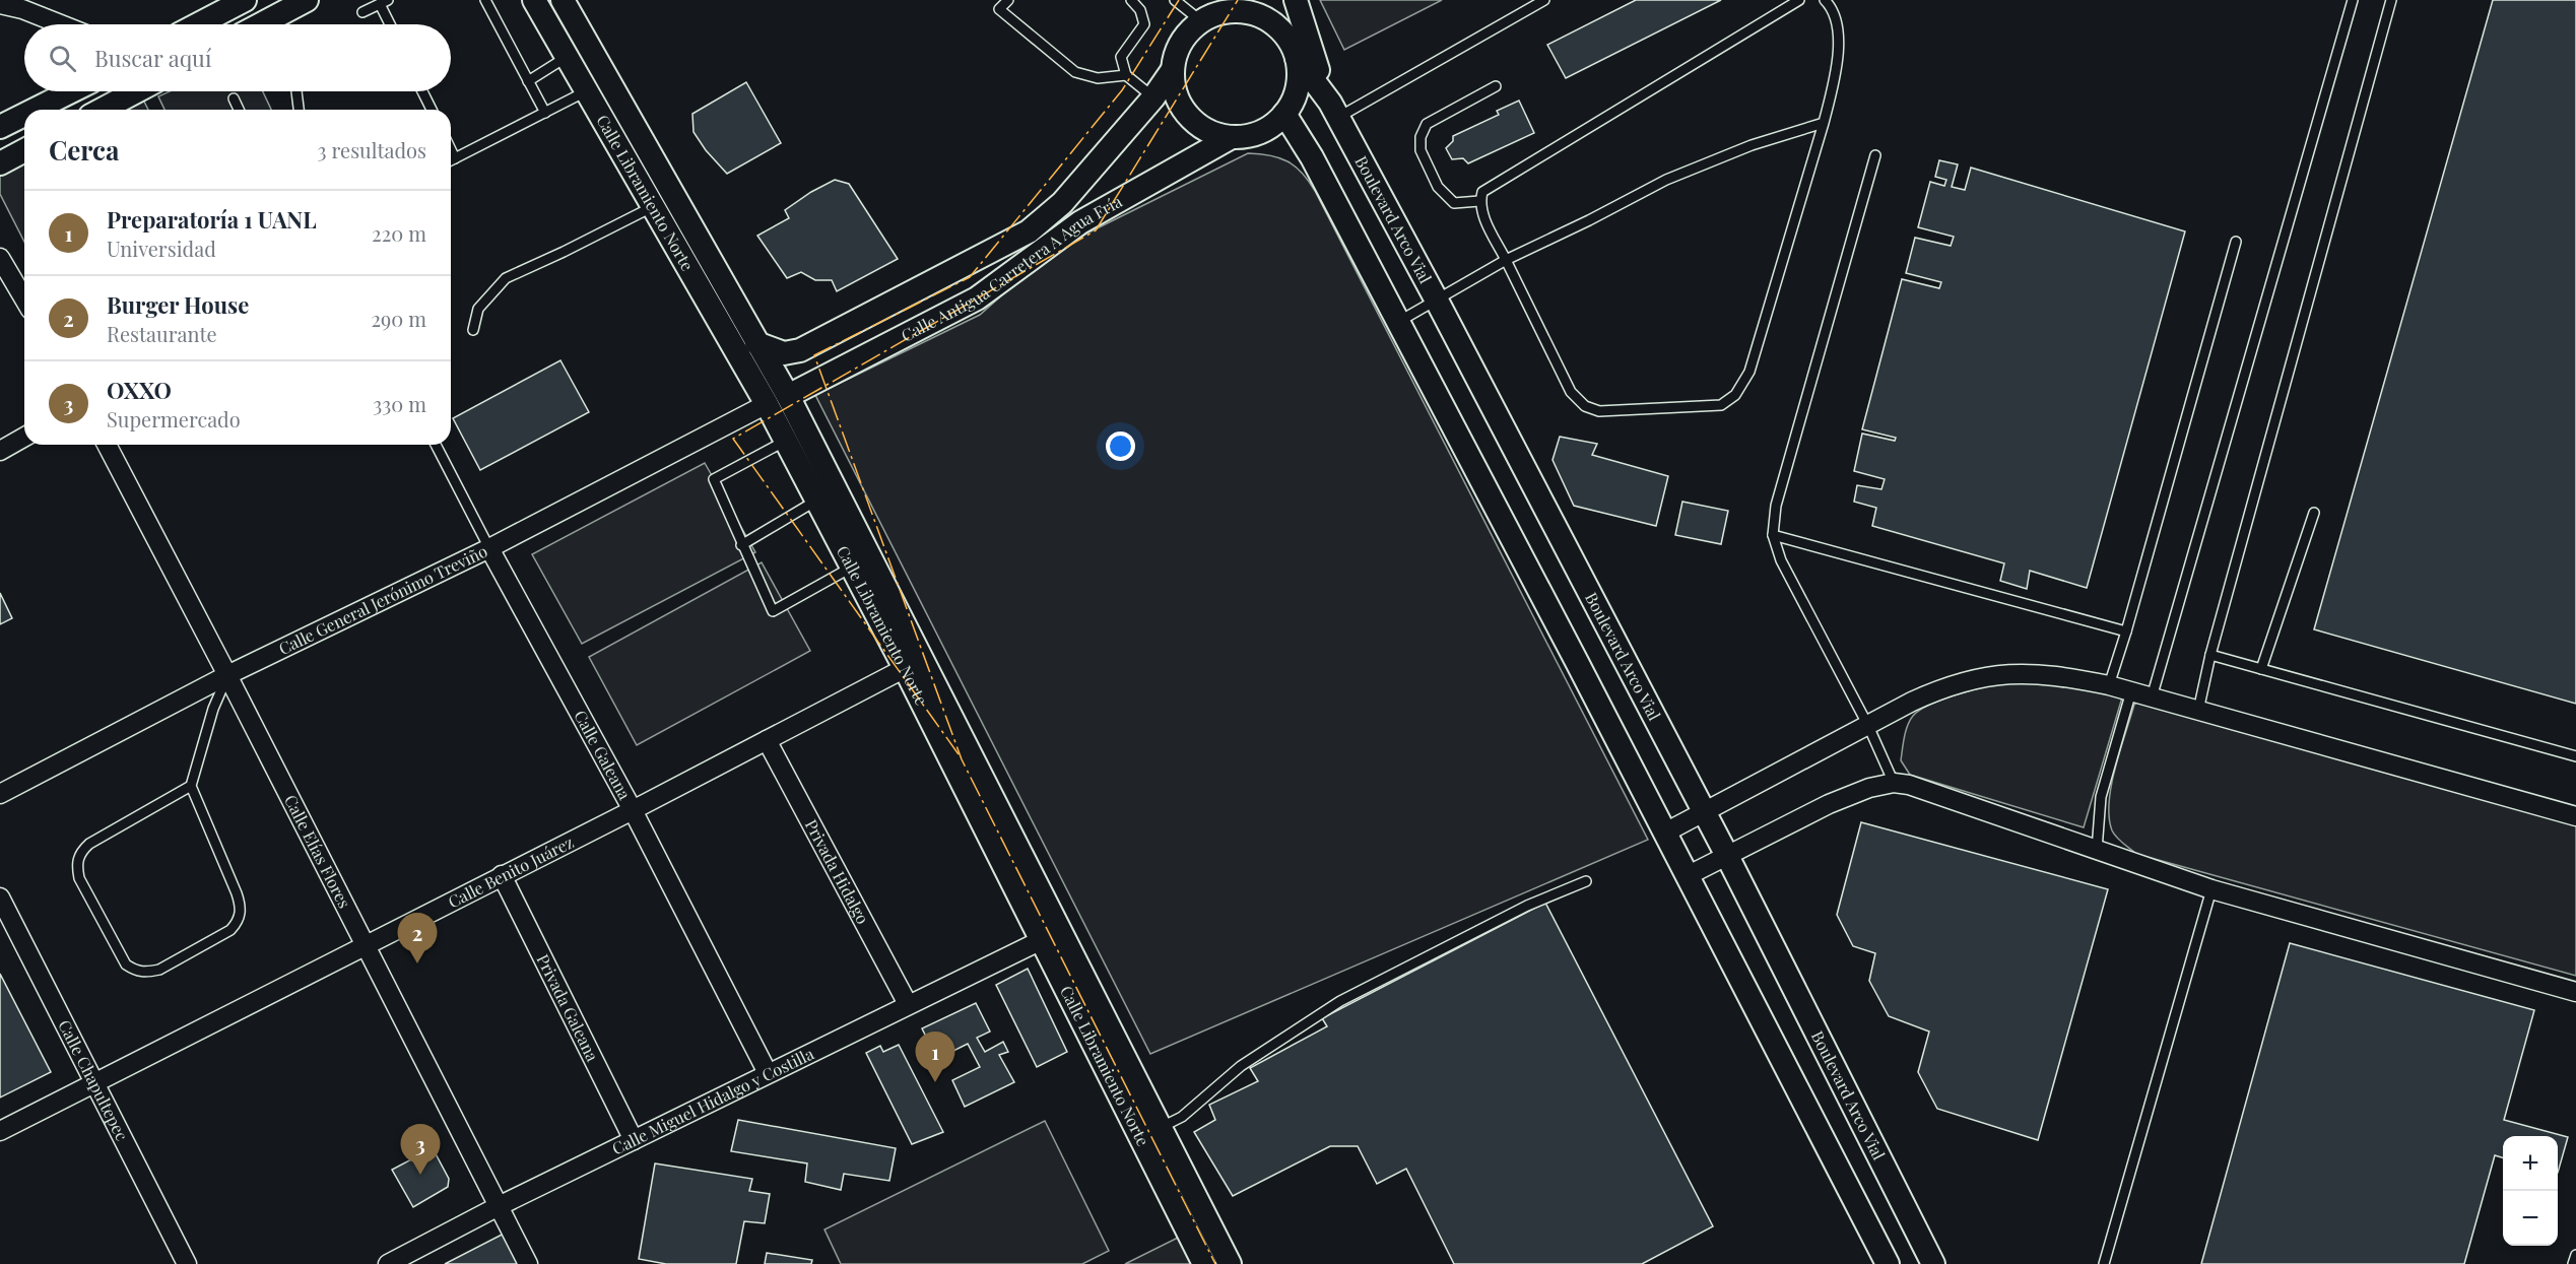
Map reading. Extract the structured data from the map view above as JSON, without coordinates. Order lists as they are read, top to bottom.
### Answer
{
  "streets": {
    "street": [
      "Calle Libramiento Norte",
      "Boulevard Arco Vial",
      "Calle Antigua Carretera A Agua Fría",
      "Calle General Jerónimo Treviño",
      "Calle Galeana",
      "Calle Elías Flores",
      "Calle Benito Juárez",
      "Privada Hidalgo",
      "Privada Galeana",
      "Calle Chapultepec",
      "Calle Miguel Hidalgo y Costilla"
    ]
  },
  "crossings": [
    ["Calle Libramiento Norte", "Calle Antigua Carretera A Agua Fría"],
    ["Calle Libramiento Norte", "Calle General Jerónimo Treviño"],
    ["Calle Libramiento Norte", "Calle Benito Juárez"],
    ["Calle Libramiento Norte", "Calle Miguel Hidalgo y Costilla"],
    ["Boulevard Arco Vial", "Calle Antigua Carretera A Agua Fría"],
    ["Calle General Jerónimo Treviño", "Calle Galeana"],
    ["Calle General Jerónimo Treviño", "Calle Elías Flores"],
    ["Calle Galeana", "Calle Benito Juárez"],
    ["Calle Galeana", "Calle Miguel Hidalgo y Costilla"],
    ["Calle Elías Flores", "Calle Benito Juárez"],
    ["Calle Elías Flores", "Calle Miguel Hidalgo y Costilla"],
    ["Calle Benito Juárez", "Privada Hidalgo"],
    ["Calle Benito Juárez", "Privada Galeana"],
    ["Calle Benito Juárez", "Calle Chapultepec"],
    ["Privada Hidalgo", "Calle Miguel Hidalgo y Costilla"],
    ["Privada Galeana", "Calle Miguel Hidalgo y Costilla"]
  ],
  "page": {
    "search": "Buscar aquí",
    "heading": ["Cerca", "3 resultados"],
    "list": [
      {
        "mark": "1",
        "name": "Preparatoría 1 UANL",
        "note": "Universidad",
        "value": "220 m"
      },
      {
        "mark": "2",
        "name": "Burger House",
        "note": "Restaurante",
        "value": "290 m"
      },
      {
        "mark": "3",
        "name": "OXXO",
        "note": "Supermercado",
        "value": "330 m"
      }
    ],
    "pins": ["2", "1", "3"],
    "map_buttons": ["+", "−"]
  }
}
